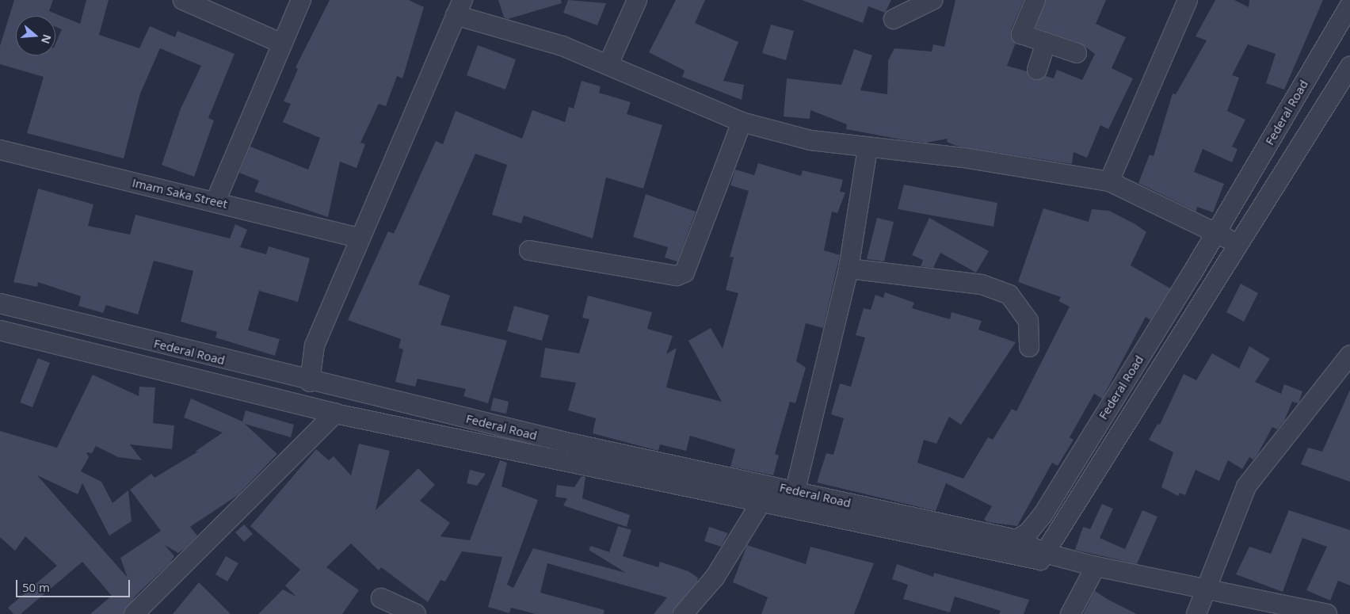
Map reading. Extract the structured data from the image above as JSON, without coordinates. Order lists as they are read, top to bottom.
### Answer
{
  "streets": {
    "street": ["Federal Road", "Imam Saka Street"]
  },
  "scale_bar": "50 m",
  "north": "right"
}
